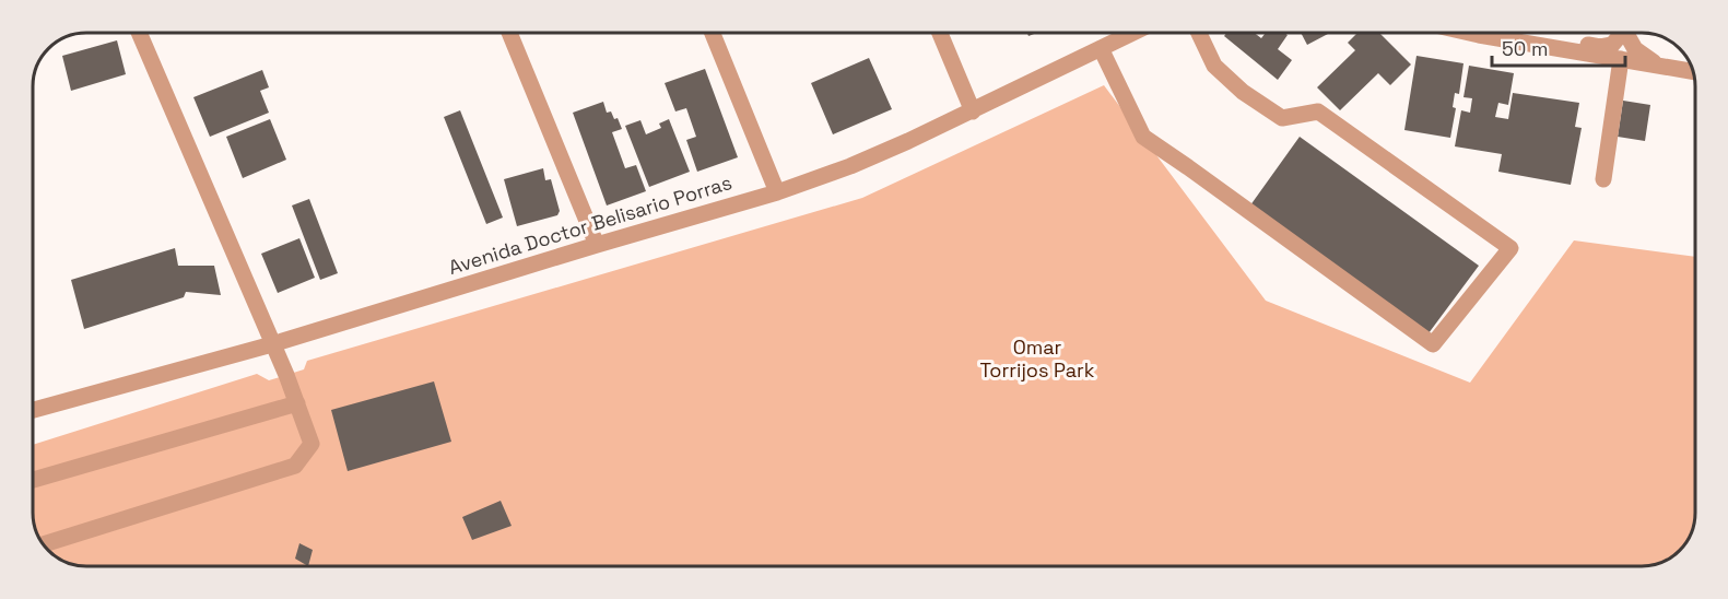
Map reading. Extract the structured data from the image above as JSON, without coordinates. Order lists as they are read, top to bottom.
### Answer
{
  "streets": {
    "street": ["Avenida Doctor Belisario Porras"]
  },
  "parks": ["Omar Torrijos Park"],
  "scale_bar": "50 m"
}
